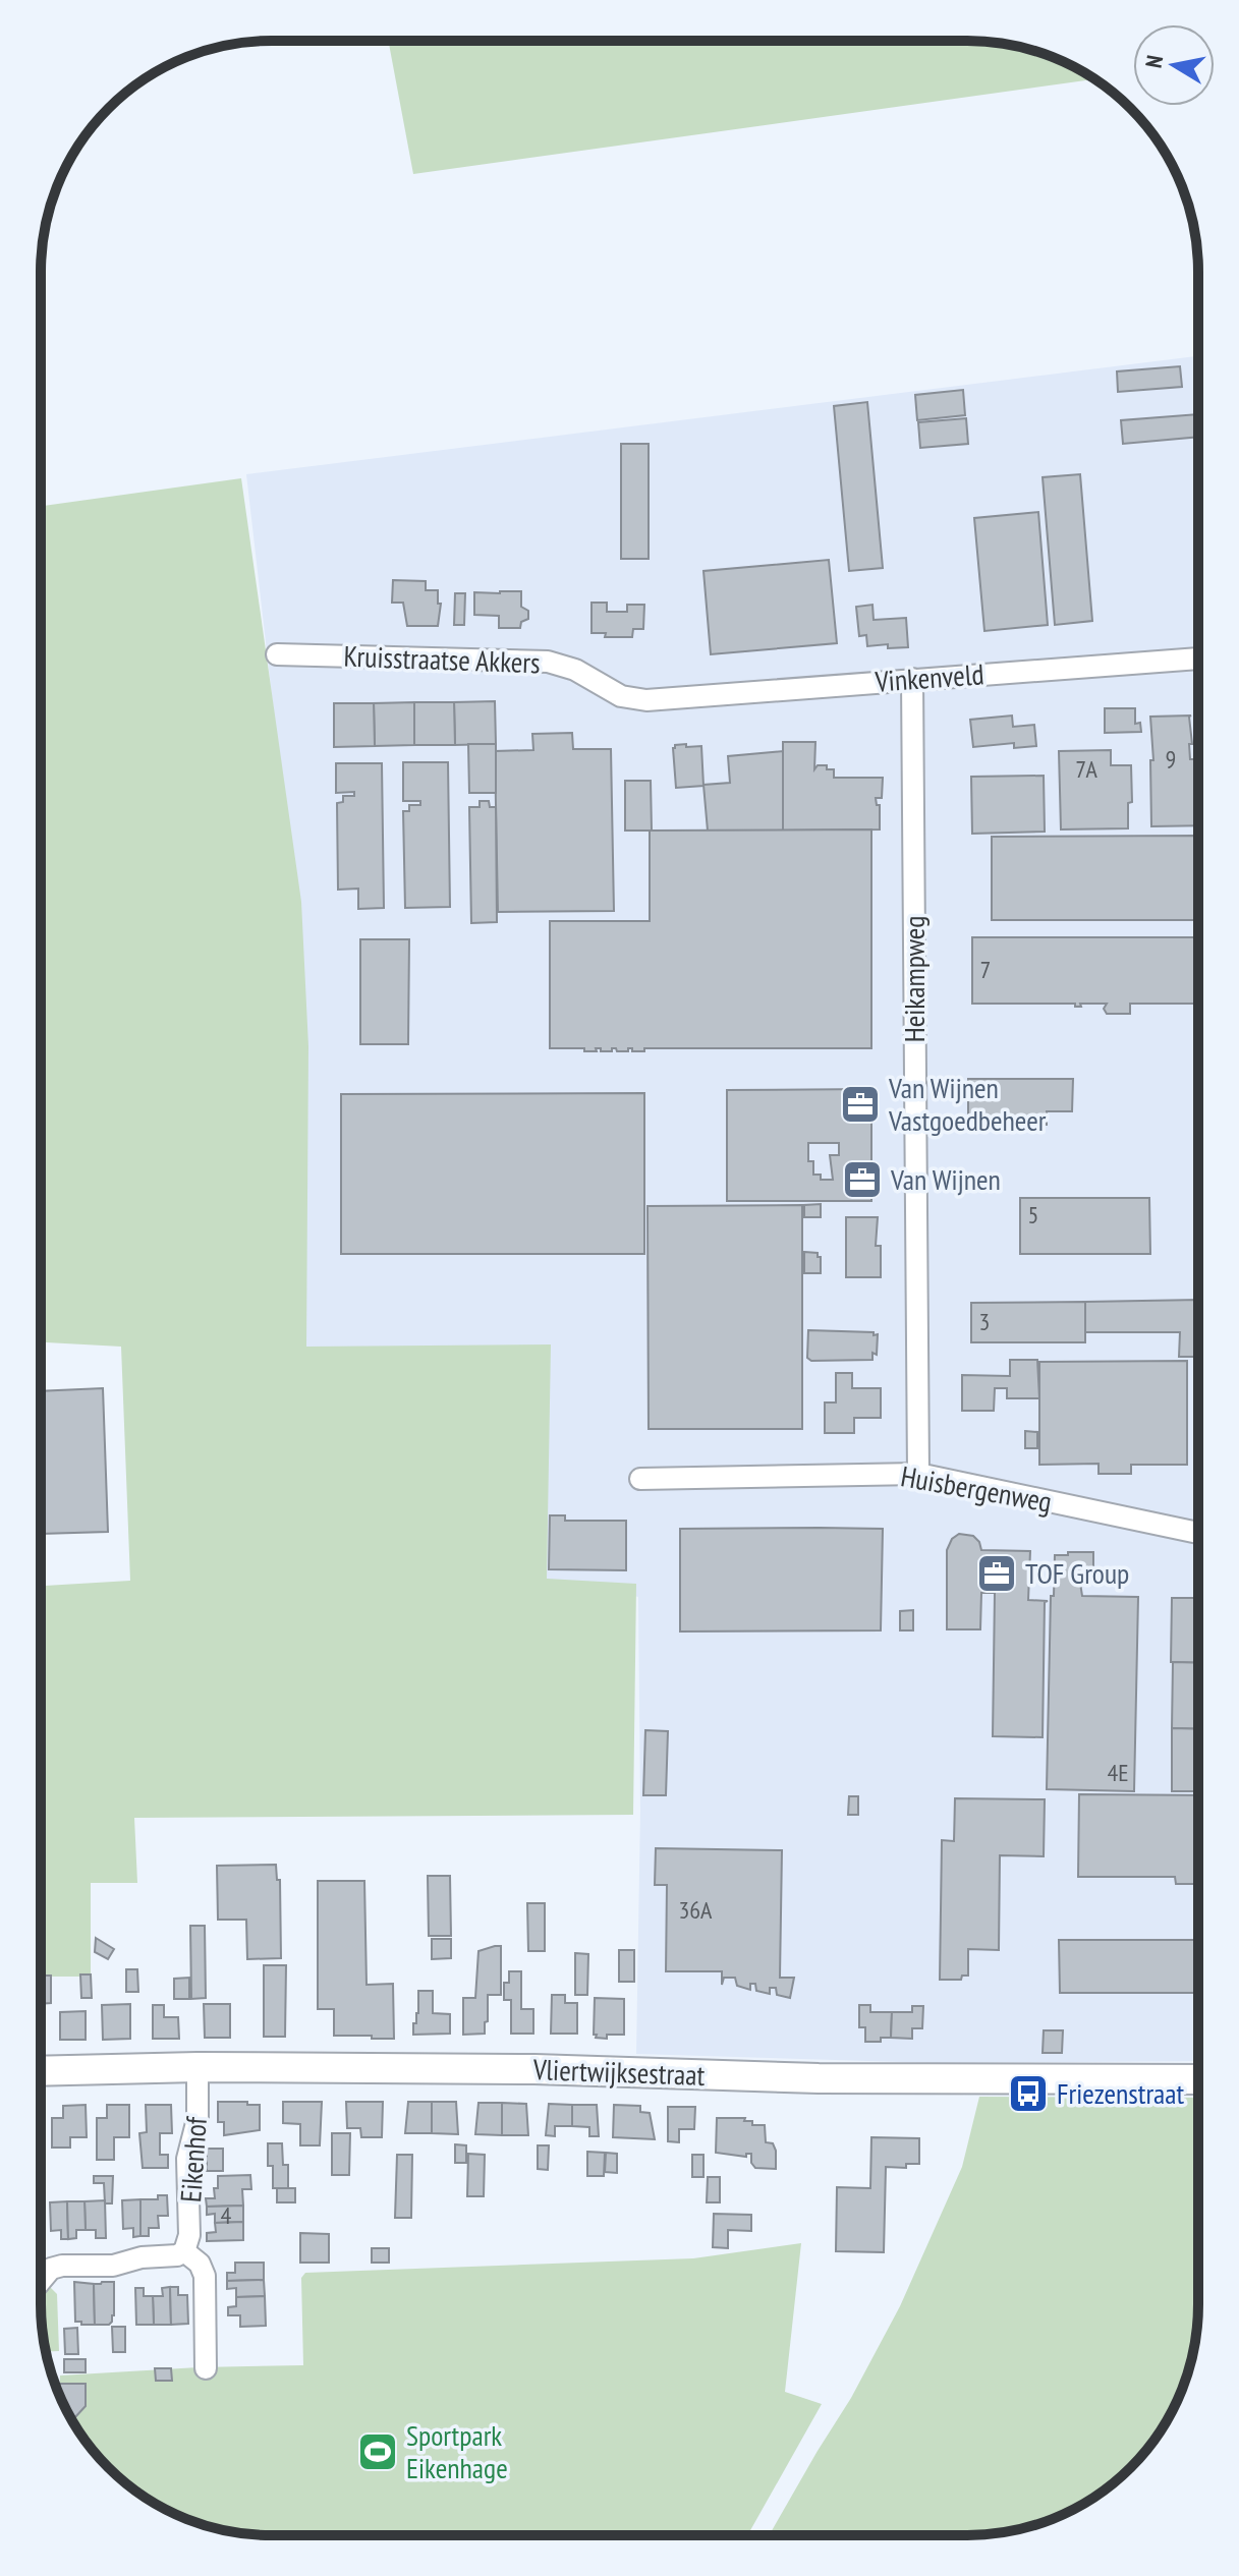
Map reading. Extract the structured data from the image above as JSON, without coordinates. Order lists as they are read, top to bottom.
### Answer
{
  "streets": {
    "street": [
      "Kruisstraatse Akkers",
      "Vinkenveld",
      "Heikampweg",
      "Huisbergenweg",
      "Vliertwijksestraat",
      "Eikenhof"
    ]
  },
  "crossings": [
    ["Kruisstraatse Akkers", "Vinkenveld"],
    ["Vinkenveld", "Heikampweg"],
    ["Heikampweg", "Huisbergenweg"],
    ["Vliertwijksestraat", "Eikenhof"]
  ],
  "places": {
    "office": ["Van Wijnen Vastgoedbeheer", "Van Wijnen", "TOF Group"],
    "bus stop": ["Friezenstraat"],
    "sports": ["Sportpark Eikenhage"]
  },
  "house_numbers": [
    "9",
    "7A",
    "7",
    "5",
    "3",
    "4E",
    "36A",
    "4"
  ],
  "north": "left"
}
